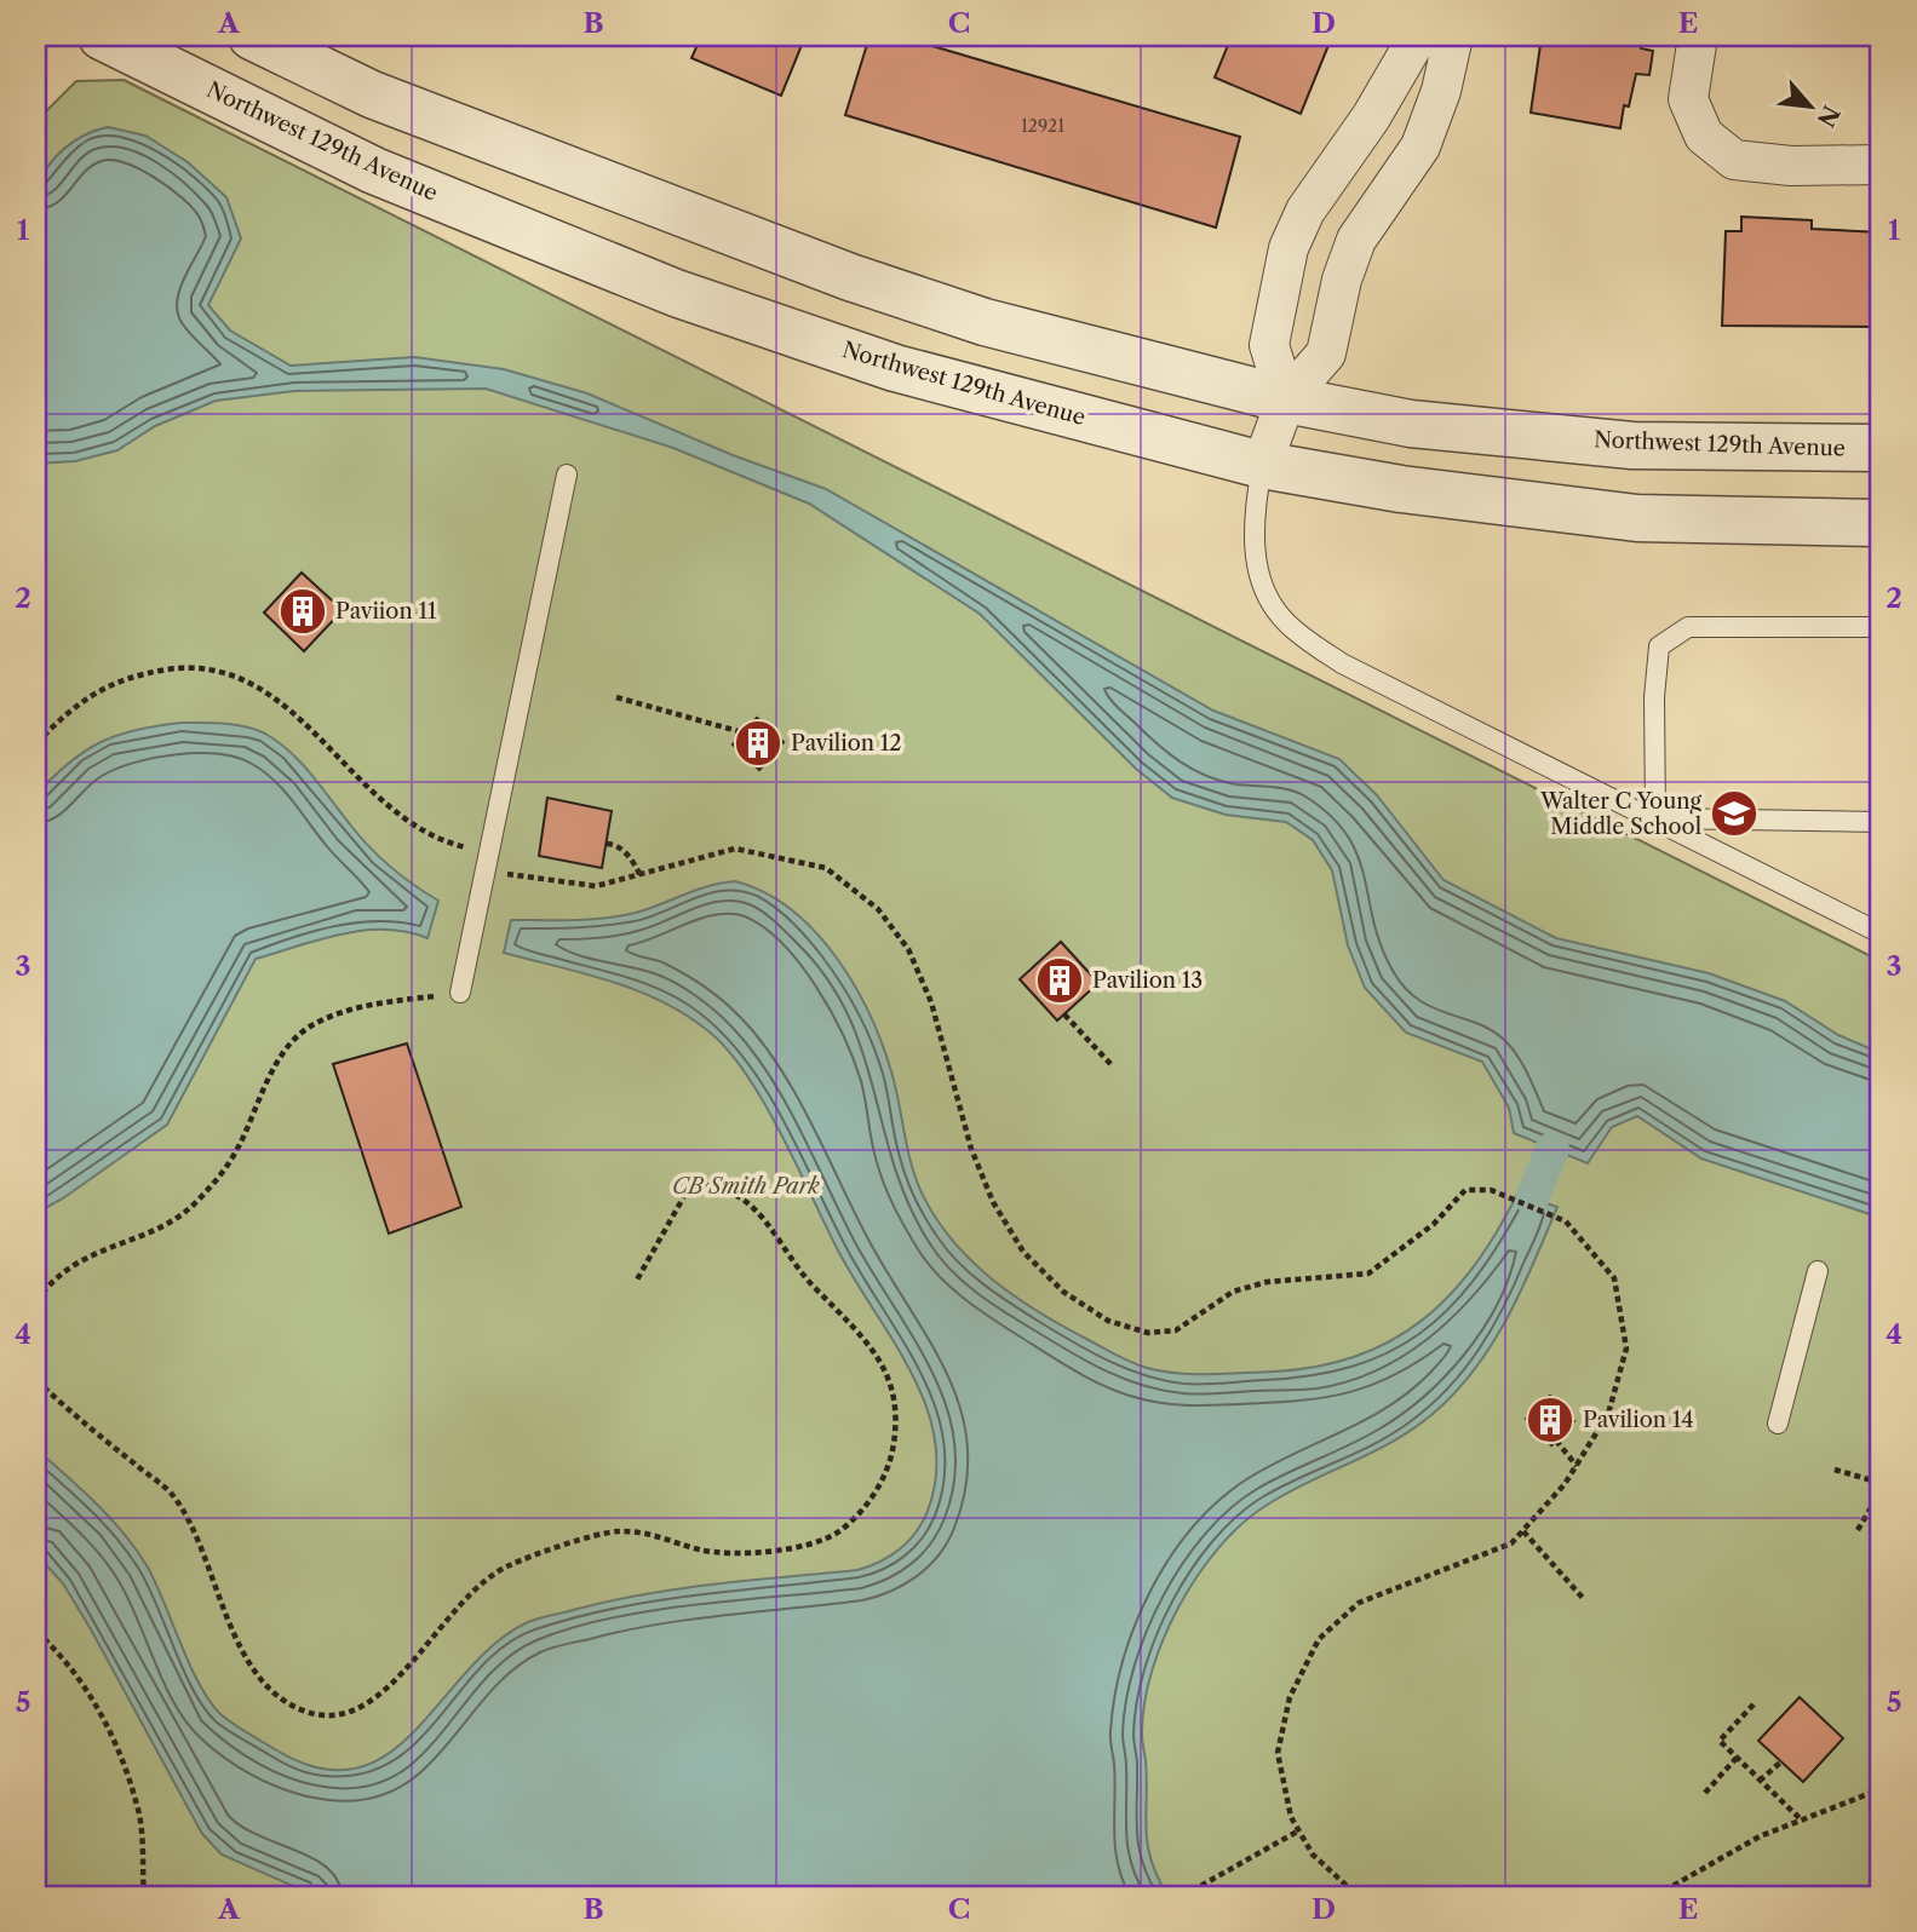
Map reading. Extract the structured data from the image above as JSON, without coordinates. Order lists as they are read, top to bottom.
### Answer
{
  "streets": {
    "street": ["Northwest 129th Avenue"]
  },
  "parks": ["CB Smith Park"],
  "places": {
    "building": [
      "Paviion 11",
      "Pavilion 12",
      "Pavilion 13",
      "Pavilion 14"
    ],
    "school or university": ["Walter C Young Middle School"]
  },
  "house_numbers": ["12921"],
  "north": "bottom right",
  "grid": {
    "columns": [
      "A",
      "B",
      "C",
      "D",
      "E"
    ],
    "rows": [
      "1",
      "2",
      "3",
      "4",
      "5"
    ]
  }
}
